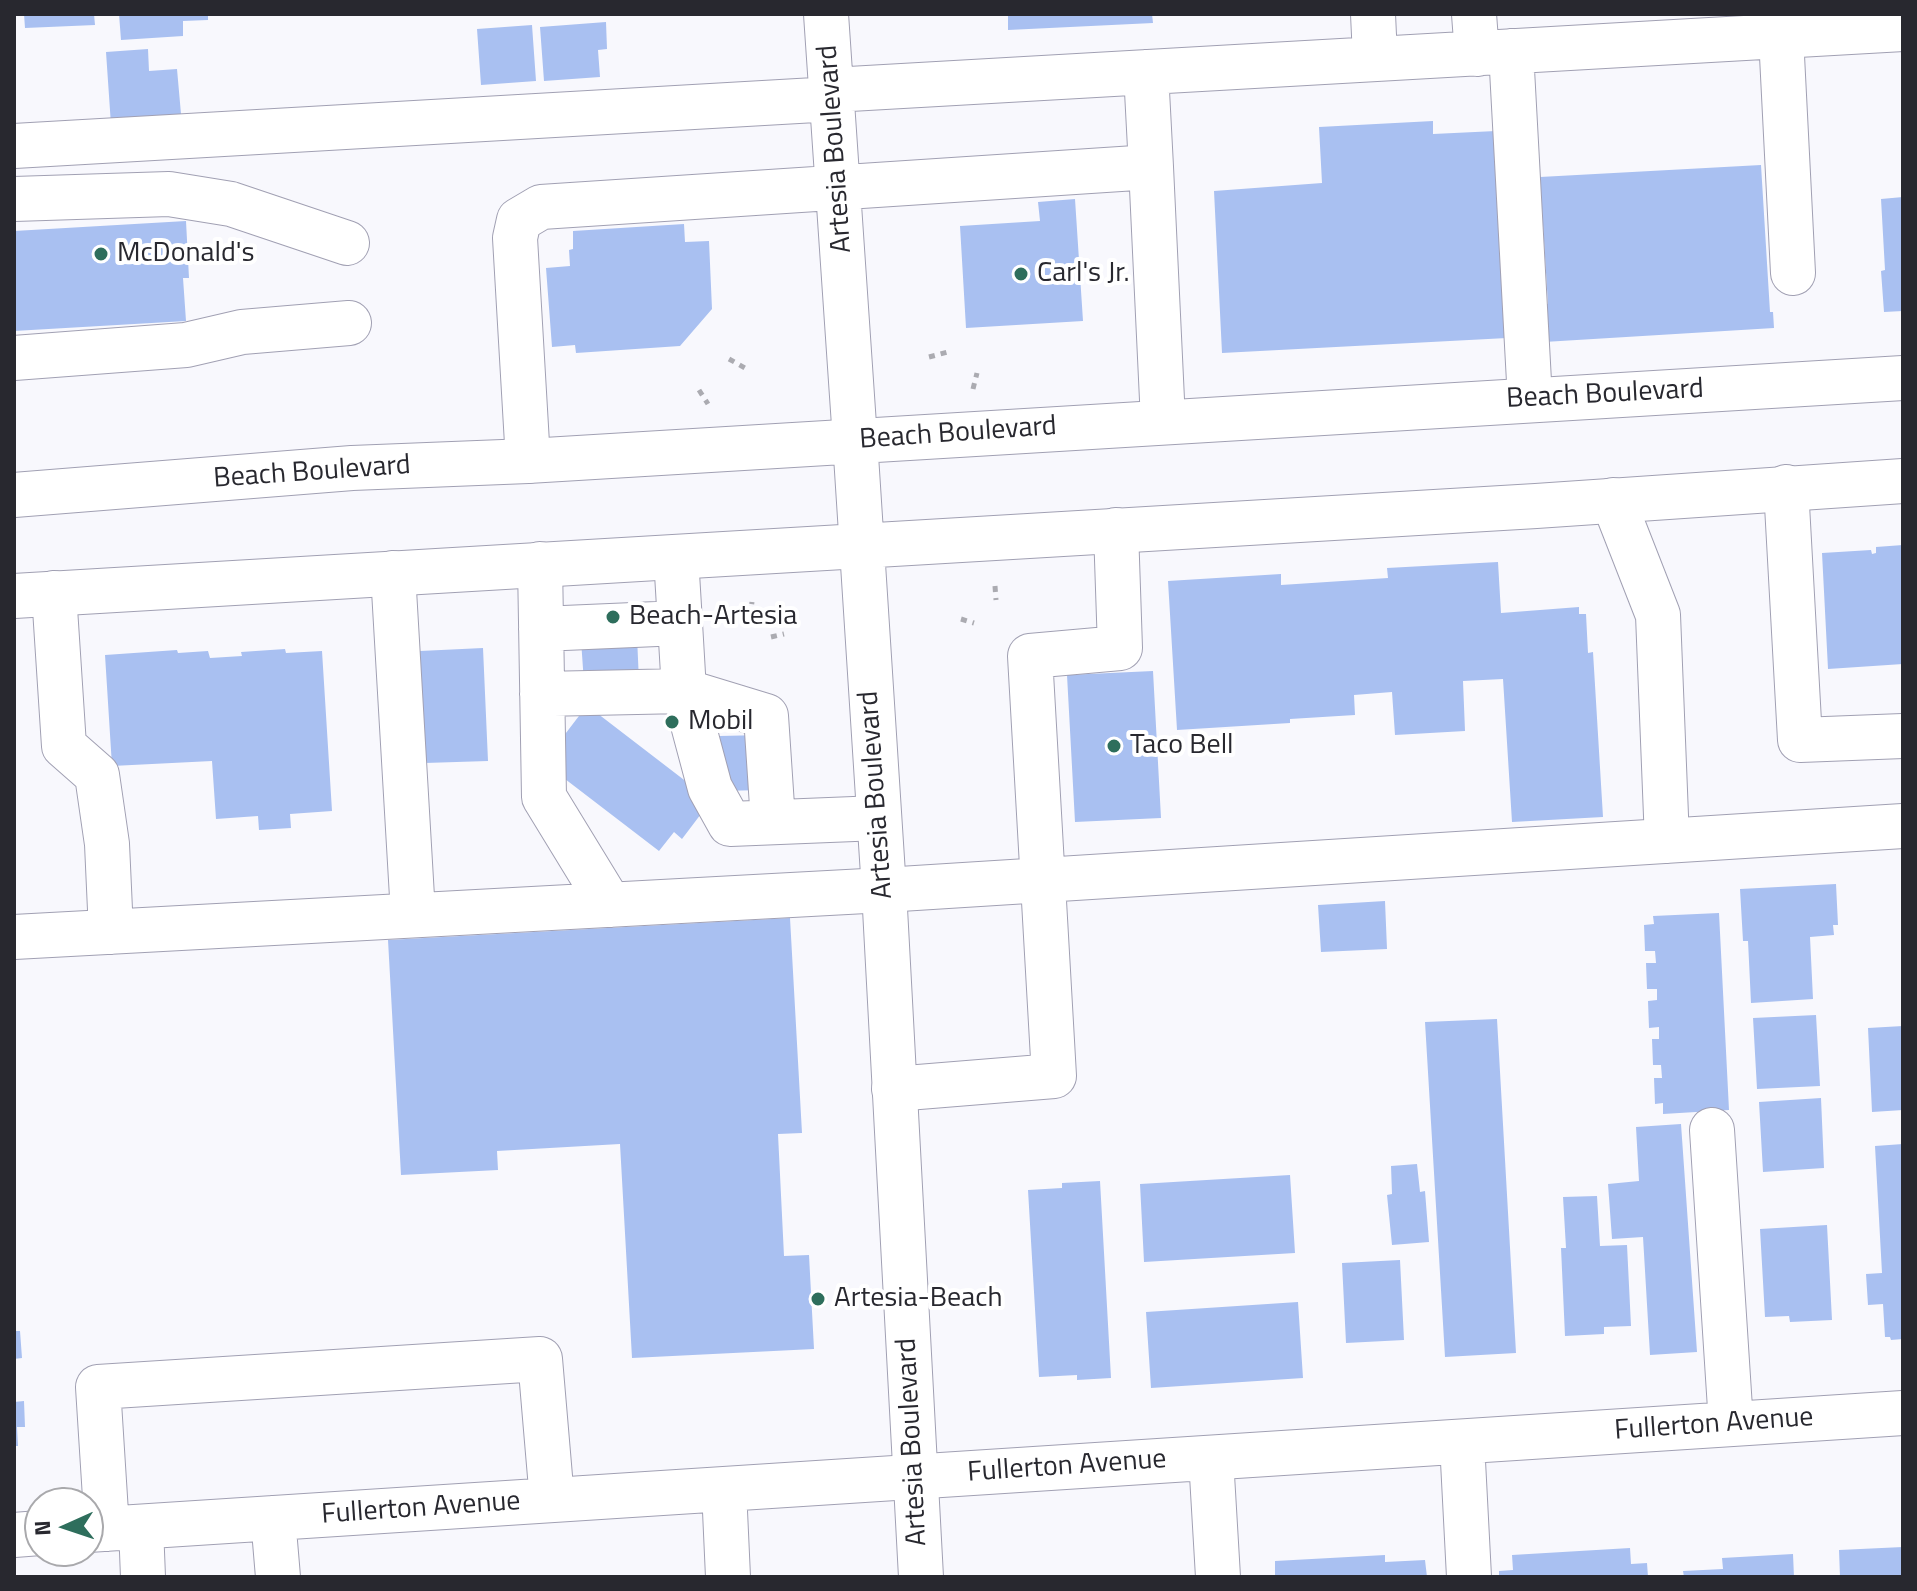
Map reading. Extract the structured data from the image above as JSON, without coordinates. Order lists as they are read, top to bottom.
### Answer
{
  "streets": {
    "main road": ["Artesia Boulevard", "Beach Boulevard", "Fullerton Avenue"]
  },
  "crossings": [
    ["Artesia Boulevard", "Beach Boulevard"],
    ["Artesia Boulevard", "Fullerton Avenue"]
  ],
  "places": [
    "McDonald's",
    "Carl's Jr.",
    "Beach-Artesia",
    "Mobil",
    "Taco Bell",
    "Artesia-Beach"
  ],
  "north": "left"
}
